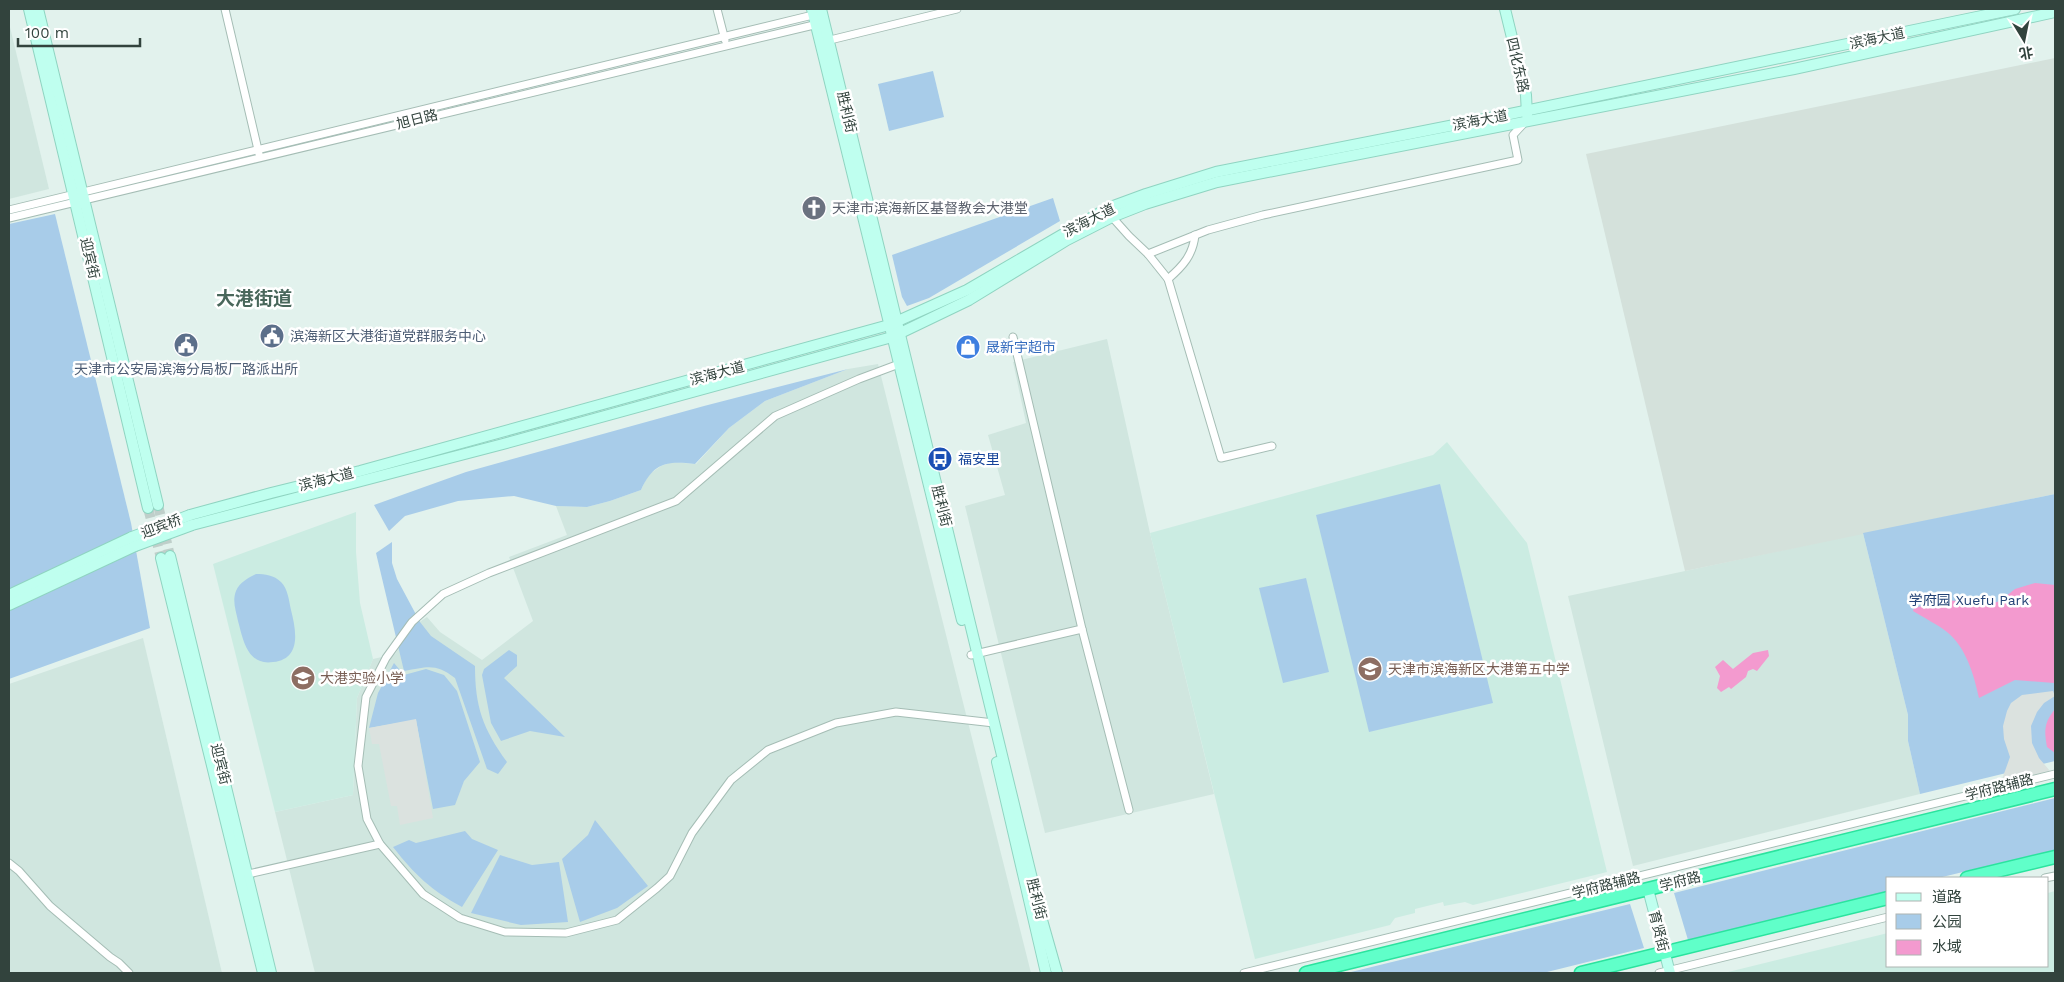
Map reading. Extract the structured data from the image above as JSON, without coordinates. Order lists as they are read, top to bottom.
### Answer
{
  "streets": {
    "highway": ["学府路"],
    "main road": [
      "滨海大道",
      "四化东路",
      "胜利街",
      "迎宾街",
      "迎宾桥",
      "育贤街"
    ],
    "street": ["旭日路", "学府路辅路"]
  },
  "crossings": [
    ["滨海大道", "四化东路"],
    ["滨海大道", "胜利街"],
    ["滨海大道", "迎宾桥"],
    ["胜利街", "旭日路"],
    ["旭日路", "迎宾街"],
    ["学府路", "育贤街"]
  ],
  "districts": ["大港街道"],
  "parks": ["学府园 Xuefu Park"],
  "places": {
    "church": ["天津市滨海新区基督教会大港堂"],
    "public building": ["滨海新区大港街道党群服务中心", "天津市公安局滨海分局板厂路派出所"],
    "shop": ["晟新宇超市"],
    "bus stop": ["福安里"],
    "school or university": ["天津市滨海新区大港第五中学", "大港实验小学"]
  },
  "legend": ["道路", "公园", "水域"],
  "scale_bar": "100 m",
  "north": "bottom"
}
